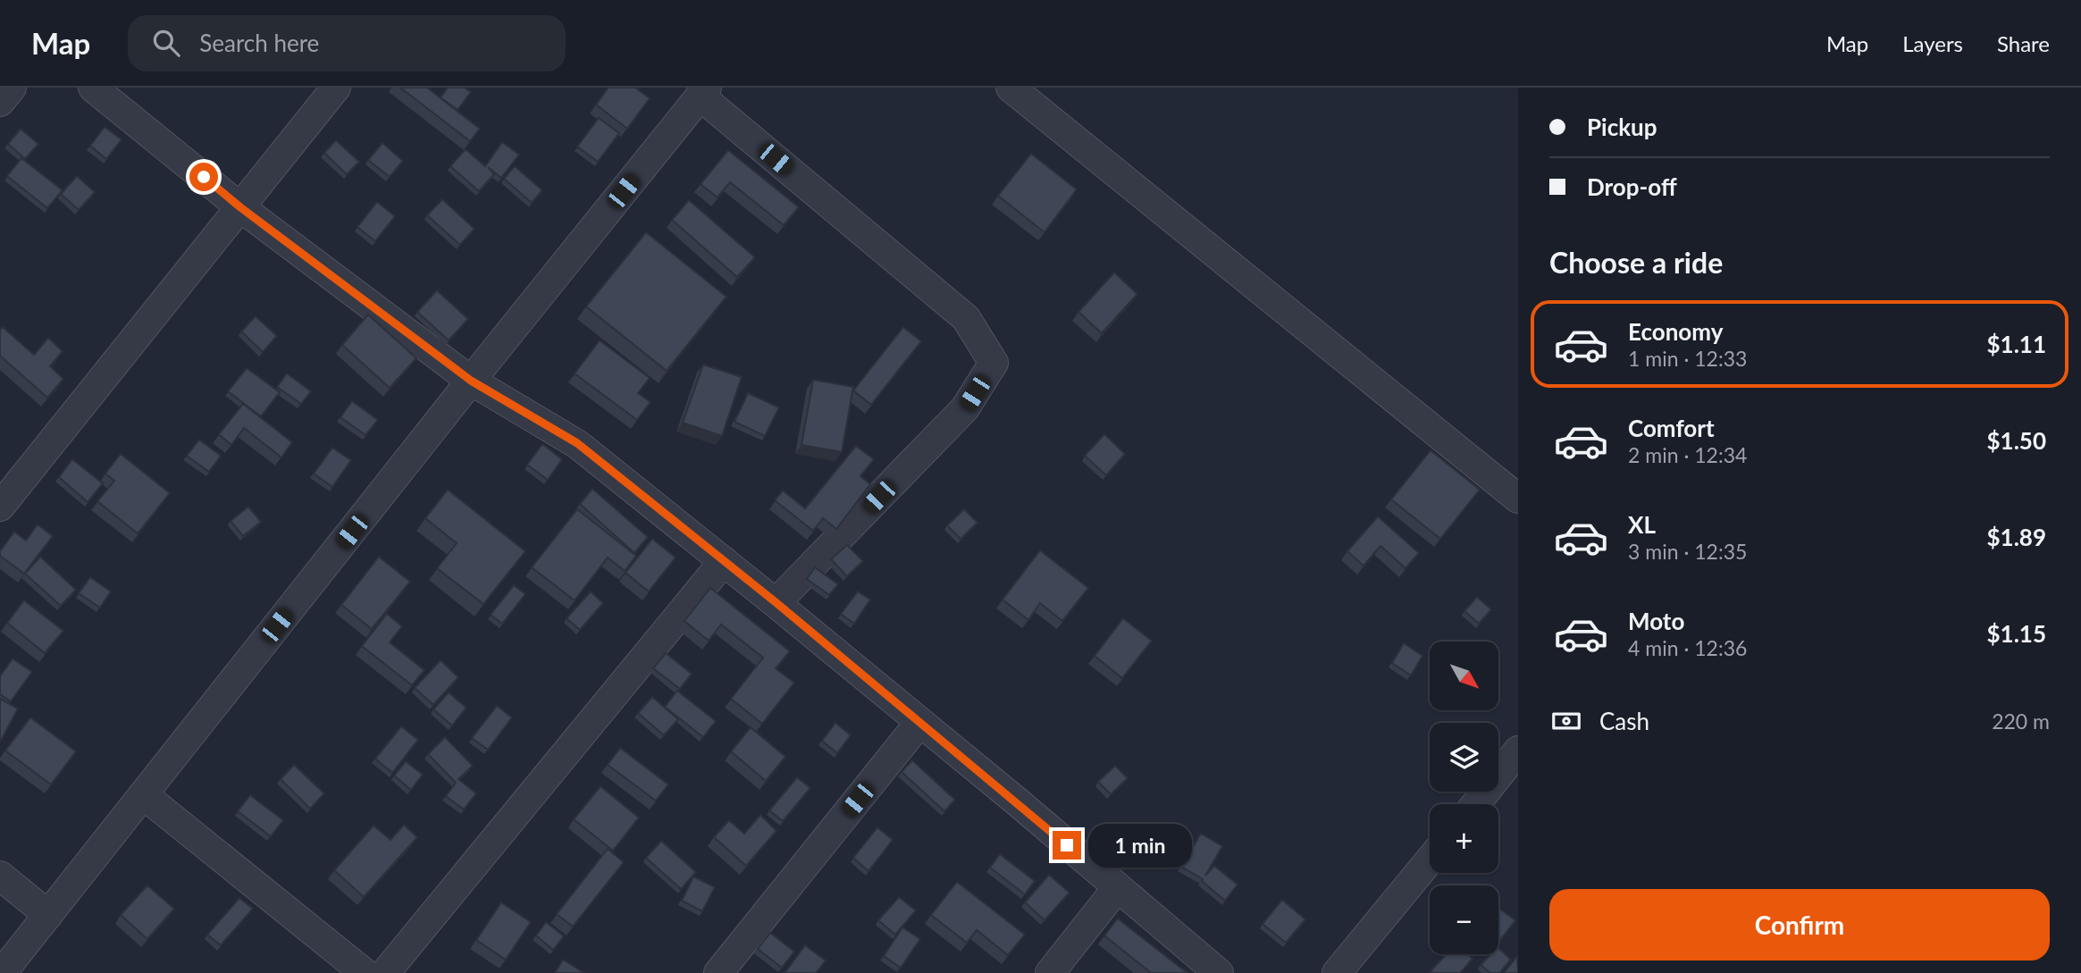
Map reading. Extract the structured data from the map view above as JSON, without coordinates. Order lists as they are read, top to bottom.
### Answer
{
  "north": "bottom right",
  "page": {
    "header": "Map",
    "search": "Search here",
    "nav": ["Map", "Layers", "Share"],
    "banner": ["Pickup", "Drop-off"],
    "heading": "Choose a ride",
    "list": [
      {
        "name": "Economy",
        "note": "1 min · 12:33",
        "value": "$1.11"
      },
      {
        "name": "Comfort",
        "note": "2 min · 12:34",
        "value": "$1.50"
      },
      {
        "name": "XL",
        "note": "3 min · 12:35",
        "value": "$1.89"
      },
      {
        "name": "Moto",
        "note": "4 min · 12:36",
        "value": "$1.15"
      }
    ],
    "map_buttons": ["+", "−"],
    "pay": ["Cash", "220 m"],
    "bubble": "1 min",
    "buttons": "Confirm"
  }
}
